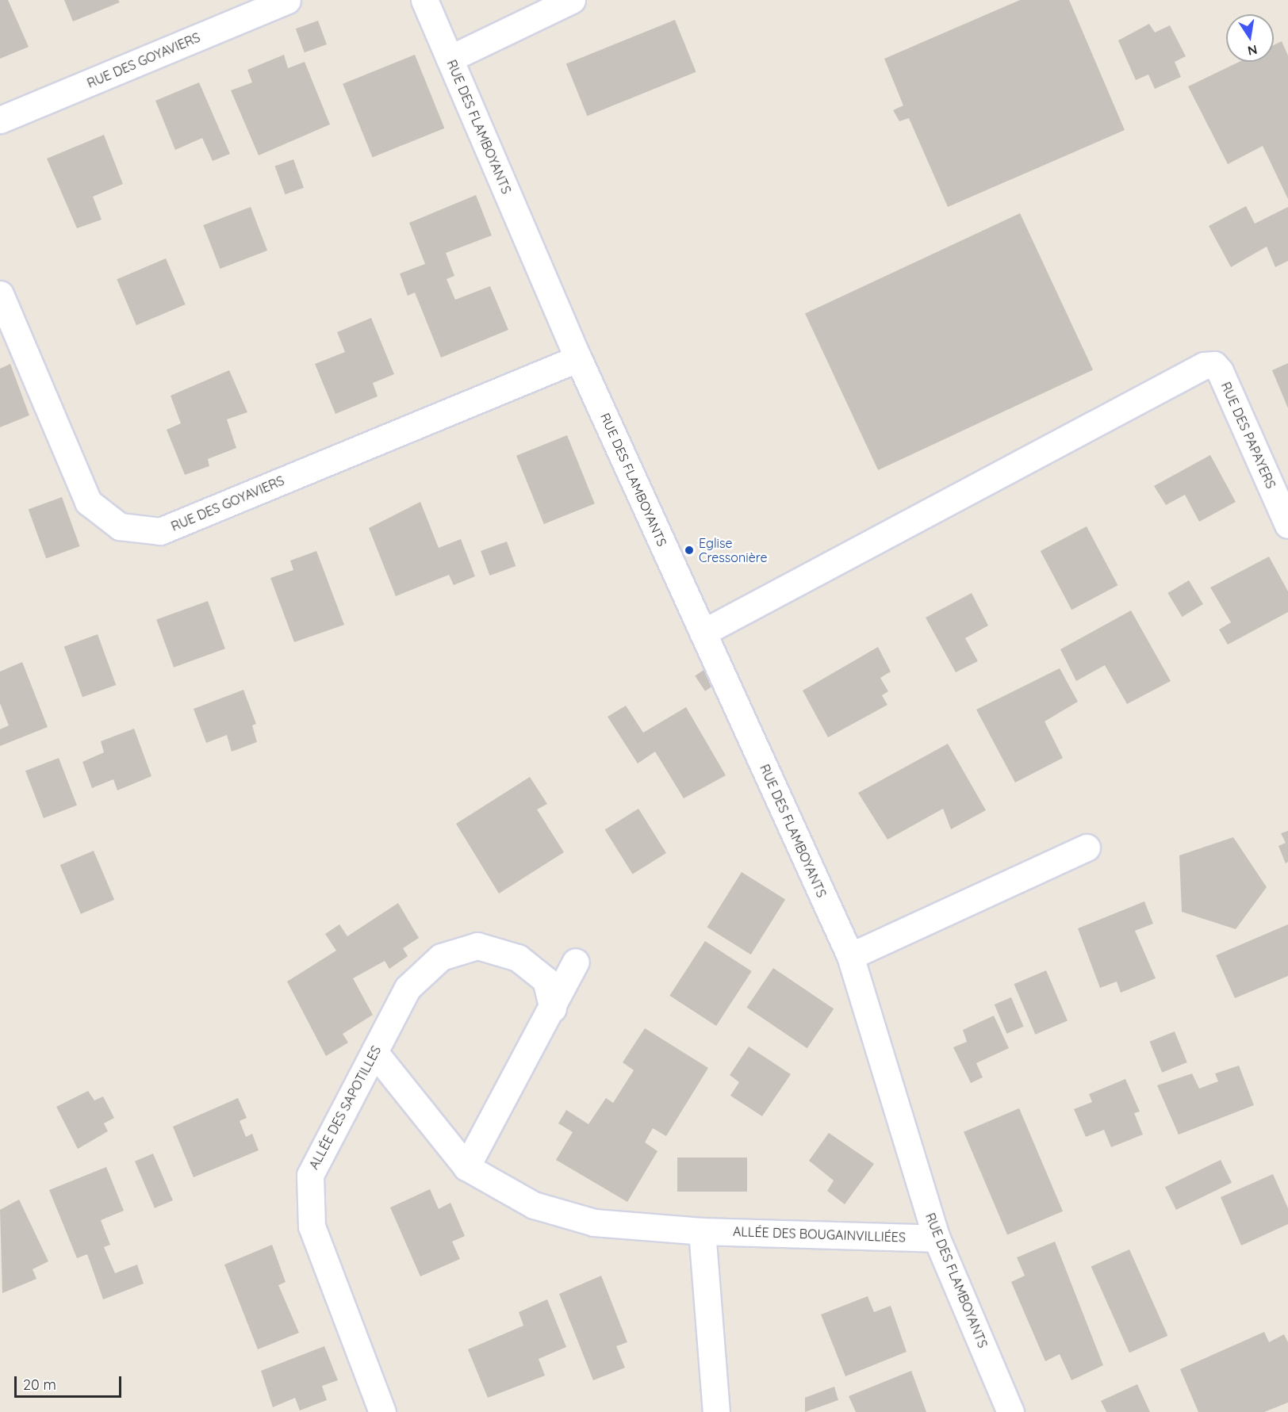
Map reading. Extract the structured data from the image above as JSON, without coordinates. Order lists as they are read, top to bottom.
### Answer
{
  "streets": {
    "street": [
      "RUE DES GOYAVIERS",
      "RUE DES FLAMBOYANTS",
      "RUE DES PAPAYERS",
      "ALLÉE DES SAPOTILLES",
      "ALLÉE DES BOUGAINVILLIÉES"
    ]
  },
  "crossings": [
    ["RUE DES GOYAVIERS", "RUE DES FLAMBOYANTS"],
    ["RUE DES FLAMBOYANTS", "RUE DES PAPAYERS"],
    ["RUE DES FLAMBOYANTS", "ALLÉE DES BOUGAINVILLIÉES"],
    ["ALLÉE DES SAPOTILLES", "ALLÉE DES BOUGAINVILLIÉES"]
  ],
  "places": ["Eglise Cressonière"],
  "scale_bar": "20 m",
  "north": "bottom"
}
